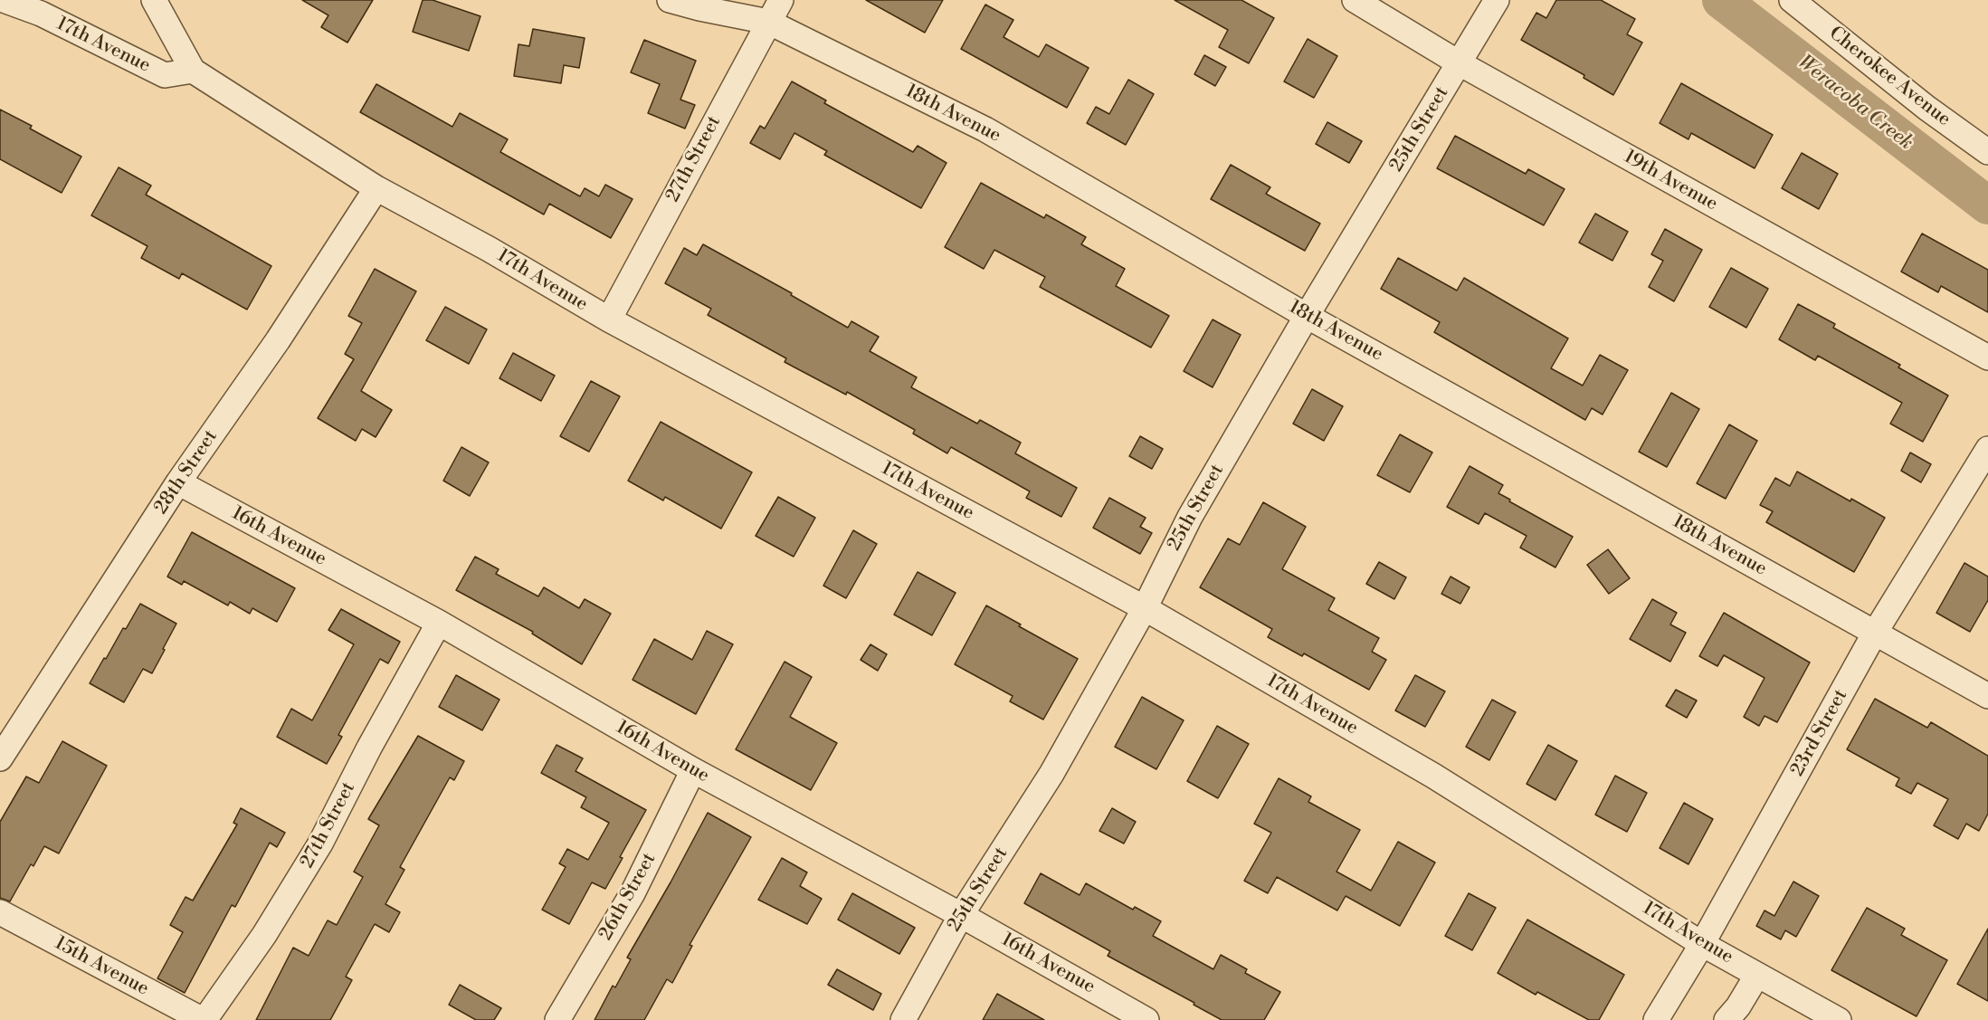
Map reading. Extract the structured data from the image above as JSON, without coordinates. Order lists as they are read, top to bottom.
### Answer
{
  "streets": {
    "street": [
      "17th Avenue",
      "Cherokee Avenue",
      "18th Avenue",
      "25th Street",
      "27th Street",
      "19th Avenue",
      "28th Street",
      "16th Avenue",
      "23rd Street",
      "26th Street",
      "15th Avenue"
    ]
  },
  "crossings": [
    ["17th Avenue", "25th Street"],
    ["17th Avenue", "27th Street"],
    ["17th Avenue", "28th Street"],
    ["17th Avenue", "23rd Street"],
    ["18th Avenue", "25th Street"],
    ["18th Avenue", "27th Street"],
    ["18th Avenue", "23rd Street"],
    ["25th Street", "19th Avenue"],
    ["25th Street", "16th Avenue"],
    ["27th Street", "16th Avenue"],
    ["27th Street", "15th Avenue"],
    ["28th Street", "16th Avenue"],
    ["16th Avenue", "26th Street"]
  ],
  "water": ["Weracoba Creek"]
}
